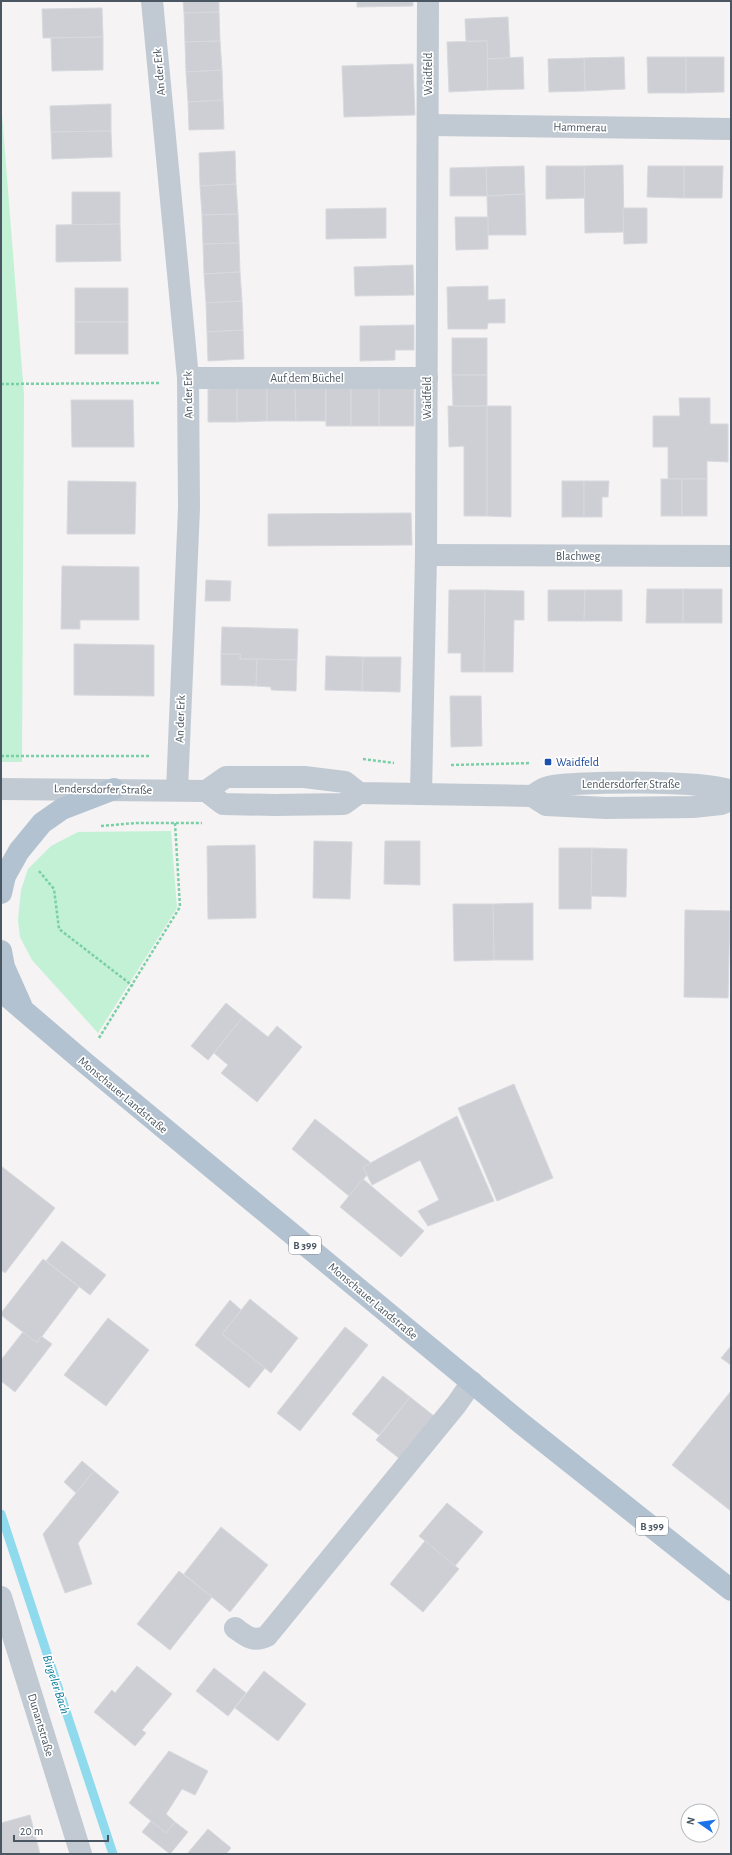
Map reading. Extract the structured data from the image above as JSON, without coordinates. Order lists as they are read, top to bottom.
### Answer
{
  "streets": {
    "main road": ["Monschauer Landstraße", "B 399"],
    "street": [
      "An der Erk",
      "Waidfeld",
      "Hammerau",
      "Auf dem Büchel",
      "Blachweg",
      "Lendersdorfer Straße",
      "Dunantstraße"
    ]
  },
  "crossings": [
    ["An der Erk", "Auf dem Büchel"],
    ["An der Erk", "Lendersdorfer Straße"],
    ["Waidfeld", "Hammerau"],
    ["Waidfeld", "Auf dem Büchel"],
    ["Waidfeld", "Blachweg"],
    ["Waidfeld", "Lendersdorfer Straße"]
  ],
  "water": ["Birgeler Bach"],
  "places": {
    "transit": ["Waidfeld"]
  },
  "scale_bar": "20 m",
  "north": "left"
}
